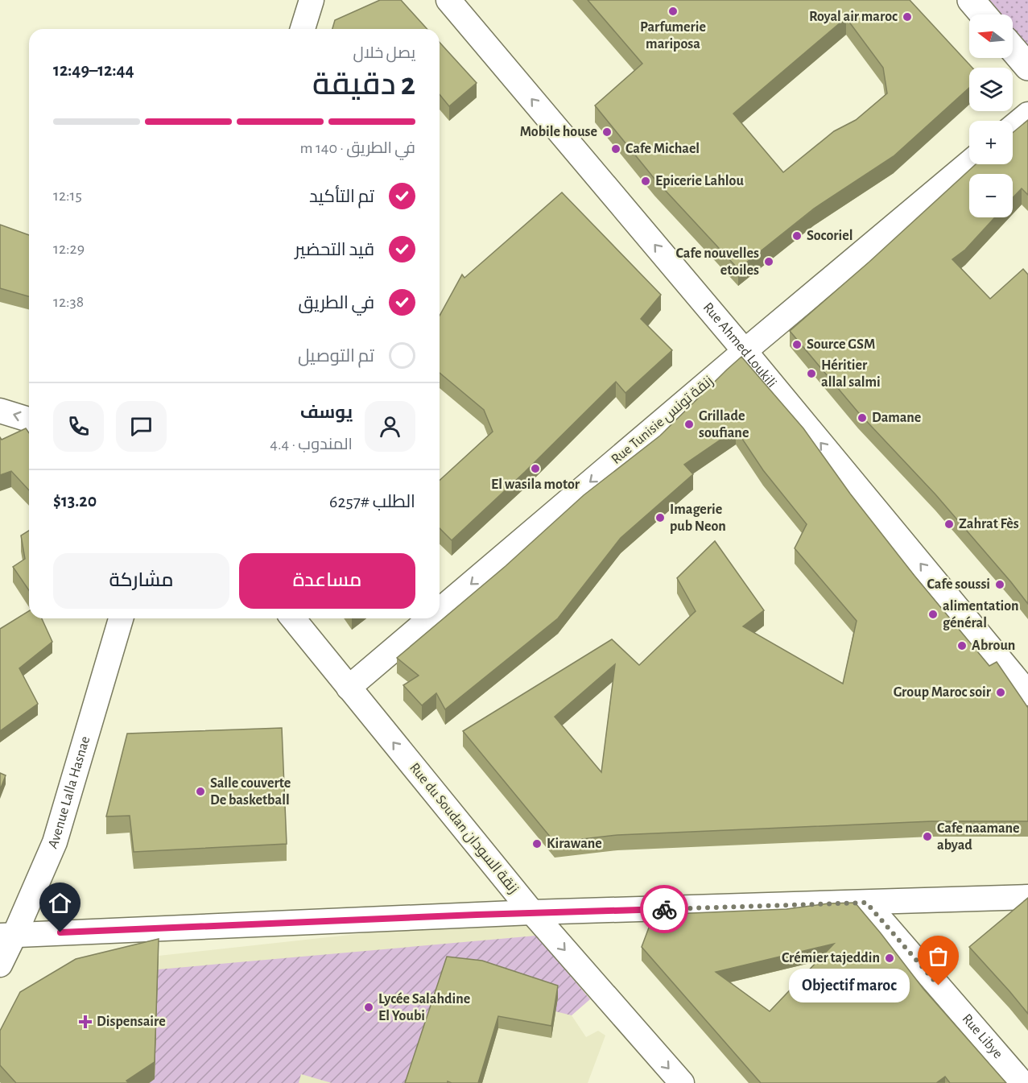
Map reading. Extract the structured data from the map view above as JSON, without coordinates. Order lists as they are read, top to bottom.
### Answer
{
  "streets": {
    "street": [
      "Rue Ahmed Loukili",
      "Rue Tunisie زنقة تونس",
      "Avenue Lalla Hasnae",
      "Rue du Soudan زنقة السودان",
      "Rue Libye"
    ]
  },
  "crossings": [
    ["Rue Ahmed Loukili", "Rue Tunisie زنقة تونس"],
    ["Rue Tunisie زنقة تونس", "Rue du Soudan زنقة السودان"]
  ],
  "one_way": ["Rue Ahmed Loukili", "Rue Tunisie زنقة تونس"],
  "places": {
    "other": [
      "Parfumerie mariposa",
      "Royal air maroc",
      "Mobile house",
      "Cafe Michael",
      "Epicerie Lahlou",
      "Socoriel",
      "Cafe nouvelles etoiles",
      "Source GSM",
      "Héritier allal salmi",
      "Damane",
      "Grillade soufiane",
      "El wasila motor",
      "Imagerie pub Neon",
      "Zahrat Fès",
      "Cafe soussi",
      "alimentation général",
      "Abroun",
      "Group Maroc soir",
      "Salle couverte De basketball",
      "Cafe naamane abyad",
      "Kirawane",
      "Crémier tajeddin",
      "Objectif maroc",
      "Lycée Salahdine El Youbi"
    ],
    "health": ["Dispensaire"]
  },
  "north": "left",
  "page": {
    "map_buttons": ["+", "−"],
    "heading": ["2 دقيقة", "يصل خلال", "12:44–12:49"],
    "panel": [
      "يوسف",
      "المندوب · 4.4",
      "الطلب #6257",
      "$13.20"
    ],
    "bar": "في الطريق · 140 m",
    "list": [
      ["تم التأكيد", "12:15"],
      ["قيد التحضير", "12:29"],
      ["في الطريق", "12:38"],
      "تم التوصيل"
    ],
    "buttons": ["مساعدة", "مشاركة"],
    "bubble": "Objectif maroc"
  }
}
